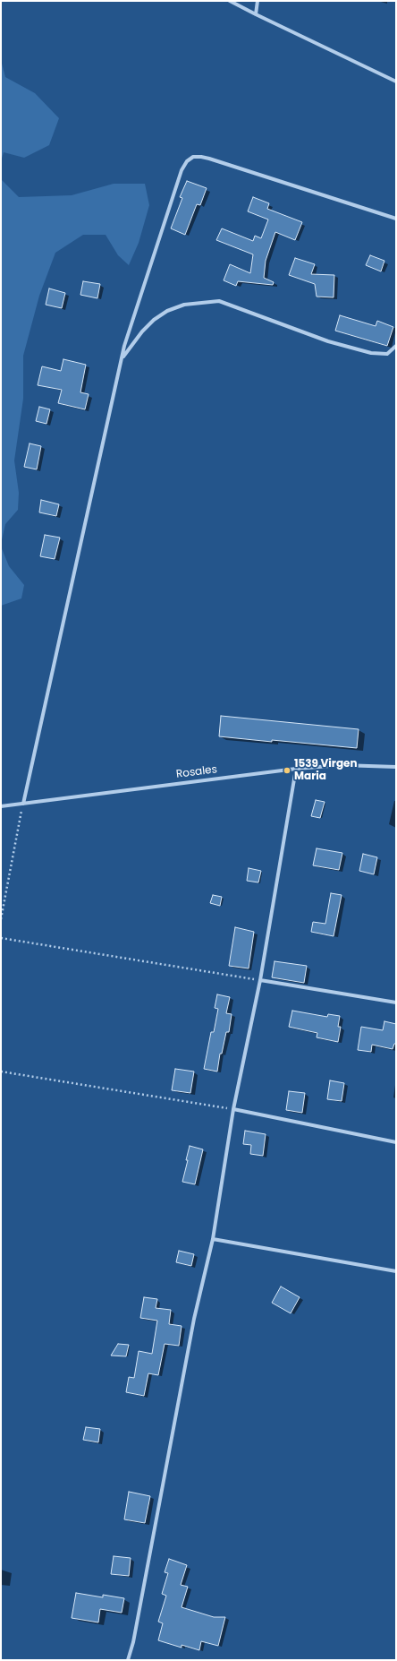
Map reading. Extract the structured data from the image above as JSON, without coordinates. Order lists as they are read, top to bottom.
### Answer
{
  "streets": {
    "street": ["Rosales"]
  },
  "places": ["1539 Virgen Maria"]
}
